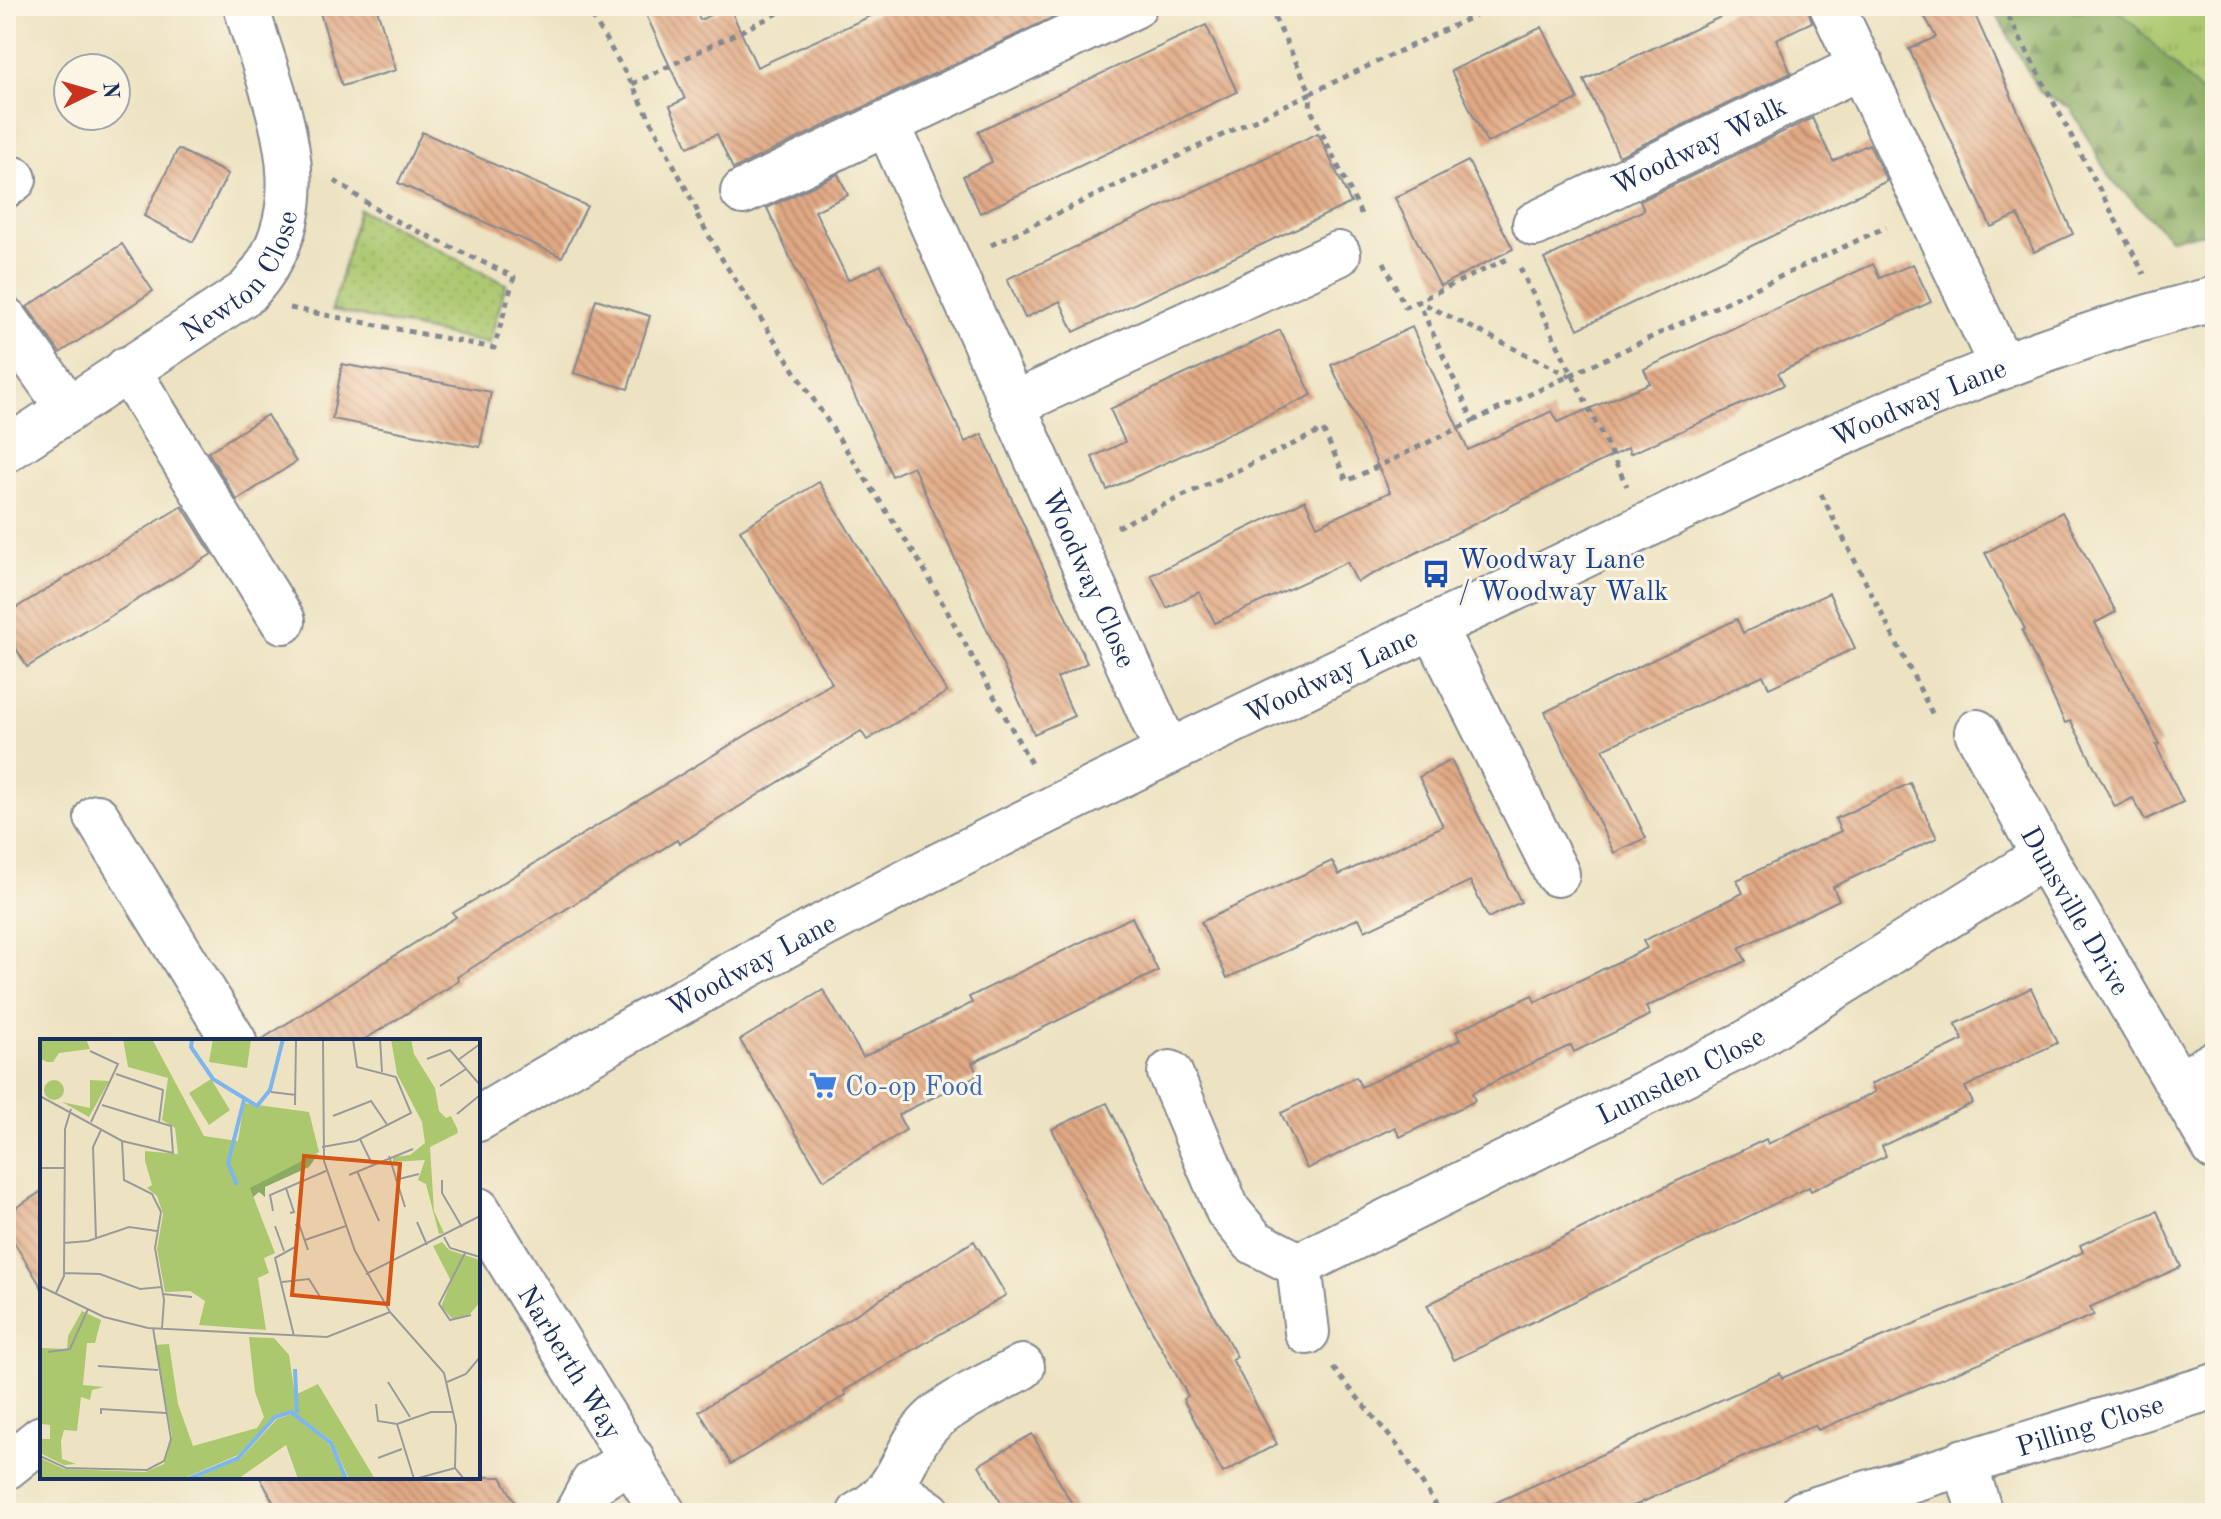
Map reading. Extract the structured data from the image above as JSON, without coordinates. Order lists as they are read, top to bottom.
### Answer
{
  "streets": {
    "street": [
      "Woodway Walk",
      "Newton Close",
      "Woodway Lane",
      "Woodway Close",
      "Dunsville Drive",
      "Lumsden Close",
      "Narberth Way",
      "Pilling Close"
    ]
  },
  "crossings": [
    ["Woodway Lane", "Woodway Close"],
    ["Dunsville Drive", "Lumsden Close"]
  ],
  "places": {
    "bus stop": ["Woodway Lane / Woodway Walk"],
    "supermarket": ["Co-op Food"]
  },
  "north": "right"
}
